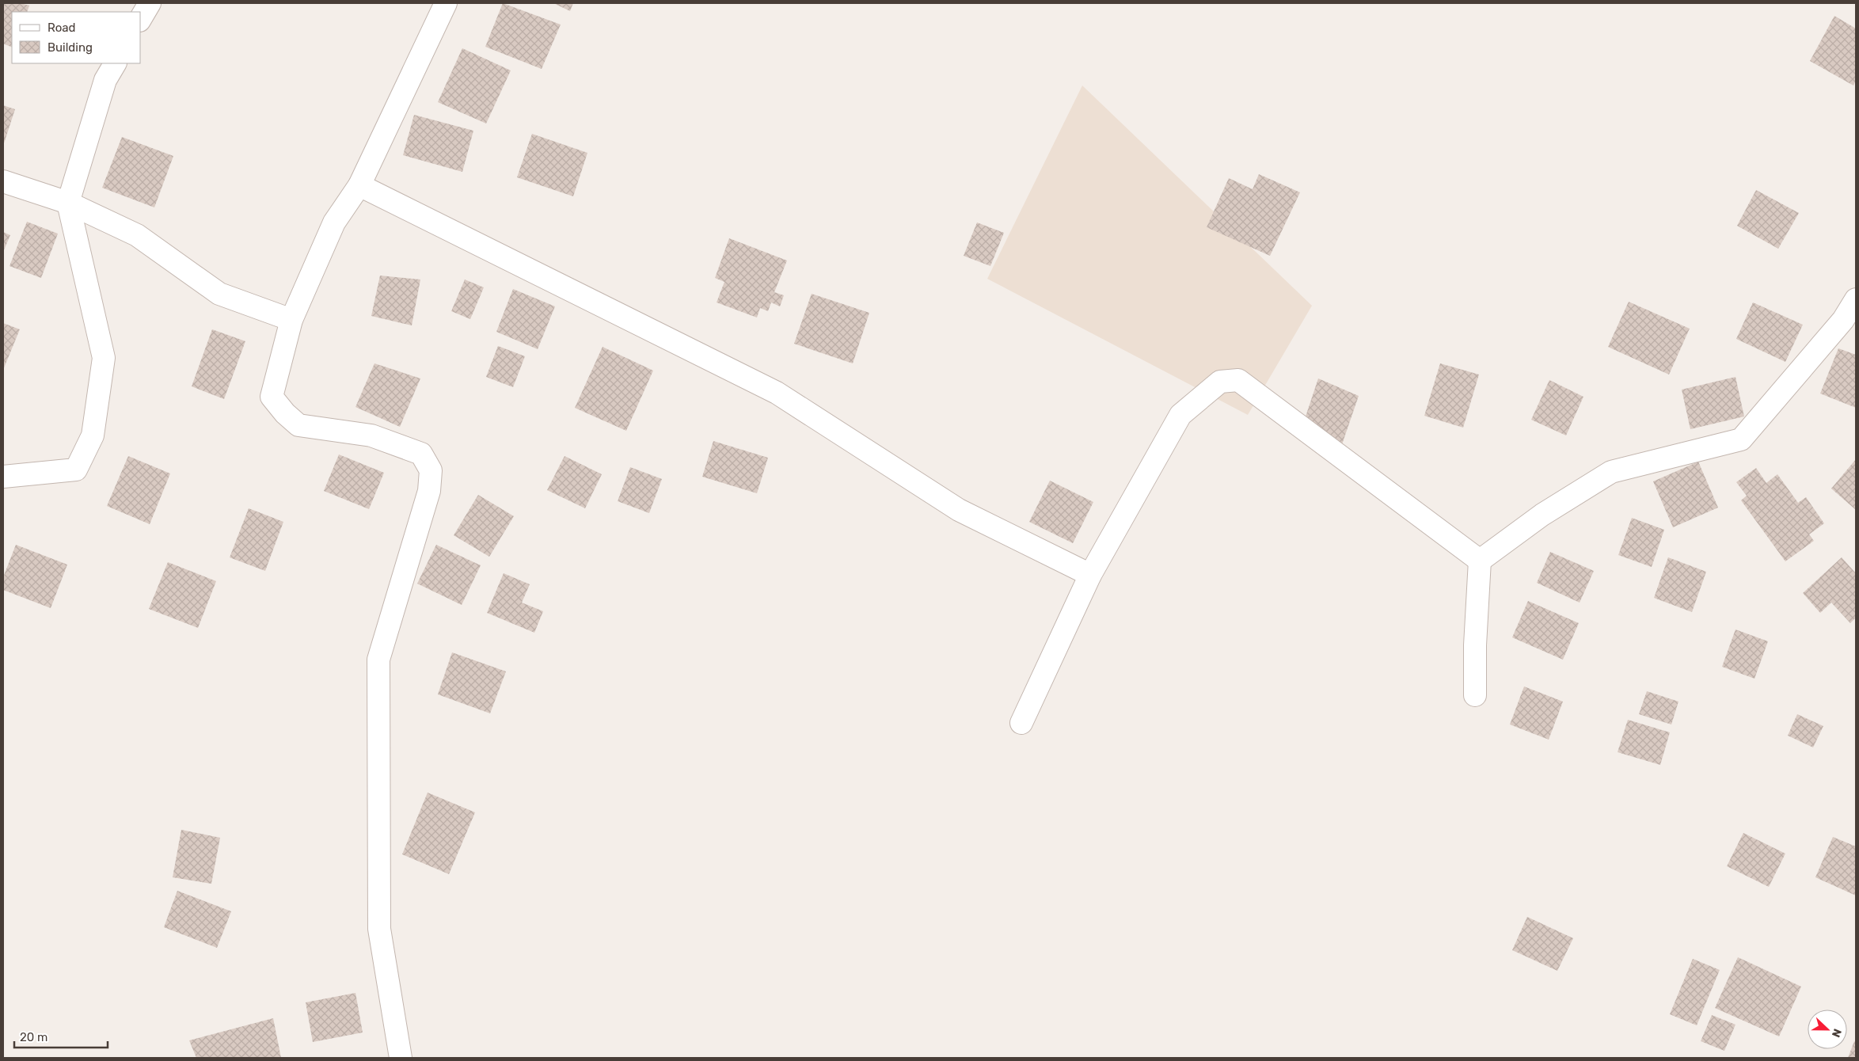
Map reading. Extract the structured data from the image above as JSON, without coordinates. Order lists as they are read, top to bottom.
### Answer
{
  "legend": ["Road", "Building"],
  "scale_bar": "20 m",
  "north": "right"
}
